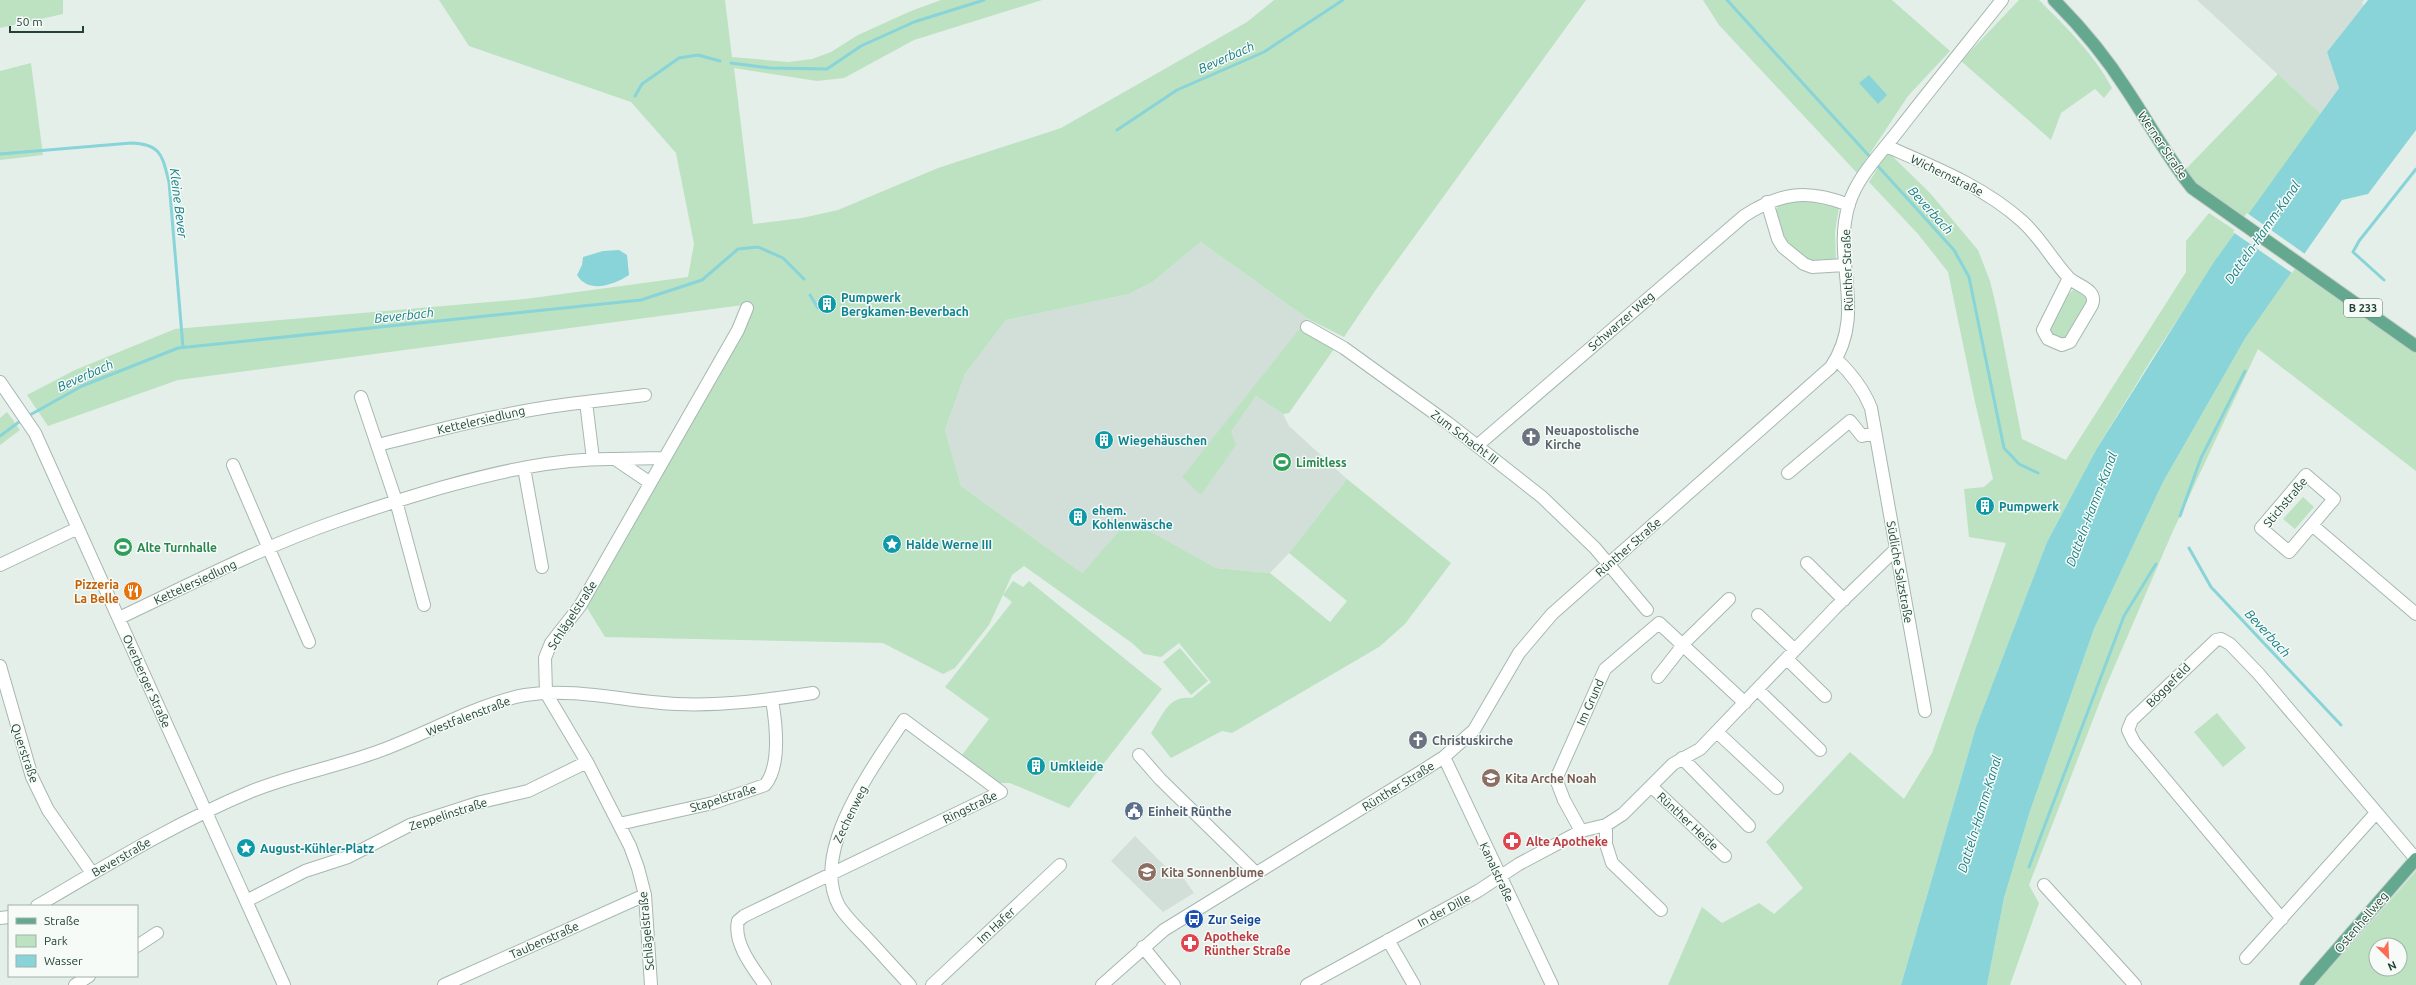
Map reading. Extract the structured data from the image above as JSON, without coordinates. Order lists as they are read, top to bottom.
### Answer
{
  "streets": {
    "main road": ["Werner Straße", "B 233", "Ostenhellweg"],
    "street": [
      "Wichernstraße",
      "Rünther Straße",
      "Schwarzer Weg",
      "Kettelersiedlung",
      "Zum Schacht III",
      "Stichstraße",
      "Südliche Salzstraße",
      "Schlägelstraße",
      "Overberger Straße",
      "Böggefeld",
      "Im Grund",
      "Westfalenstraße",
      "Querstraße",
      "Stapelstraße",
      "Ringstraße",
      "Zeppelinstraße",
      "Zechenweg",
      "Rünther Heide",
      "Beverstraße",
      "Kanalstraße",
      "In der Dille",
      "Im Hafer",
      "Taubenstraße"
    ]
  },
  "crossings": [
    ["Wichernstraße", "Rünther Straße"],
    ["Rünther Straße", "Schwarzer Weg"],
    ["Rünther Straße", "Zum Schacht III"],
    ["Rünther Straße", "Südliche Salzstraße"],
    ["Rünther Straße", "Kanalstraße"],
    ["Schwarzer Weg", "Zum Schacht III"],
    ["Kettelersiedlung", "Schlägelstraße"],
    ["Kettelersiedlung", "Overberger Straße"],
    ["Südliche Salzstraße", "Rünther Heide"],
    ["Schlägelstraße", "Westfalenstraße"],
    ["Schlägelstraße", "Stapelstraße"],
    ["Schlägelstraße", "Zeppelinstraße"],
    ["Schlägelstraße", "Taubenstraße"],
    ["Overberger Straße", "Westfalenstraße"],
    ["Overberger Straße", "Zeppelinstraße"],
    ["Overberger Straße", "Beverstraße"],
    ["Böggefeld", "Ostenhellweg"],
    ["Im Grund", "Rünther Heide"],
    ["Westfalenstraße", "Stapelstraße"],
    ["Westfalenstraße", "Beverstraße"],
    ["Querstraße", "Beverstraße"],
    ["Ringstraße", "Zechenweg"],
    ["Rünther Heide", "Kanalstraße"],
    ["Rünther Heide", "In der Dille"],
    ["Kanalstraße", "In der Dille"]
  ],
  "water": ["Beverbach", "Kleine Bever", "Datteln-Hamm-Kanal"],
  "places": {
    "building": [
      "Pumpwerk Bergkamen-Beverbach",
      "Wiegehäuschen",
      "Pumpwerk",
      "ehem. Kohlenwäsche",
      "Umkleide"
    ],
    "church": ["Neuapostolische Kirche", "Christuskirche"],
    "sports": ["Limitless", "Alte Turnhalle"],
    "place": ["Halde Werne III", "August-Kühler-Platz"],
    "restaurant": ["Pizzeria La Belle"],
    "school or university": ["Kita Arche Noah", "Kita Sonnenblume"],
    "public building": ["Einheit Rünthe"],
    "pharmacy": ["Alte Apotheke", "Apotheke Rünther Straße"],
    "bus stop": ["Zur Seige"]
  },
  "legend": ["Straße", "Park", "Wasser"],
  "scale_bar": "50 m",
  "north": "bottom right"
}
